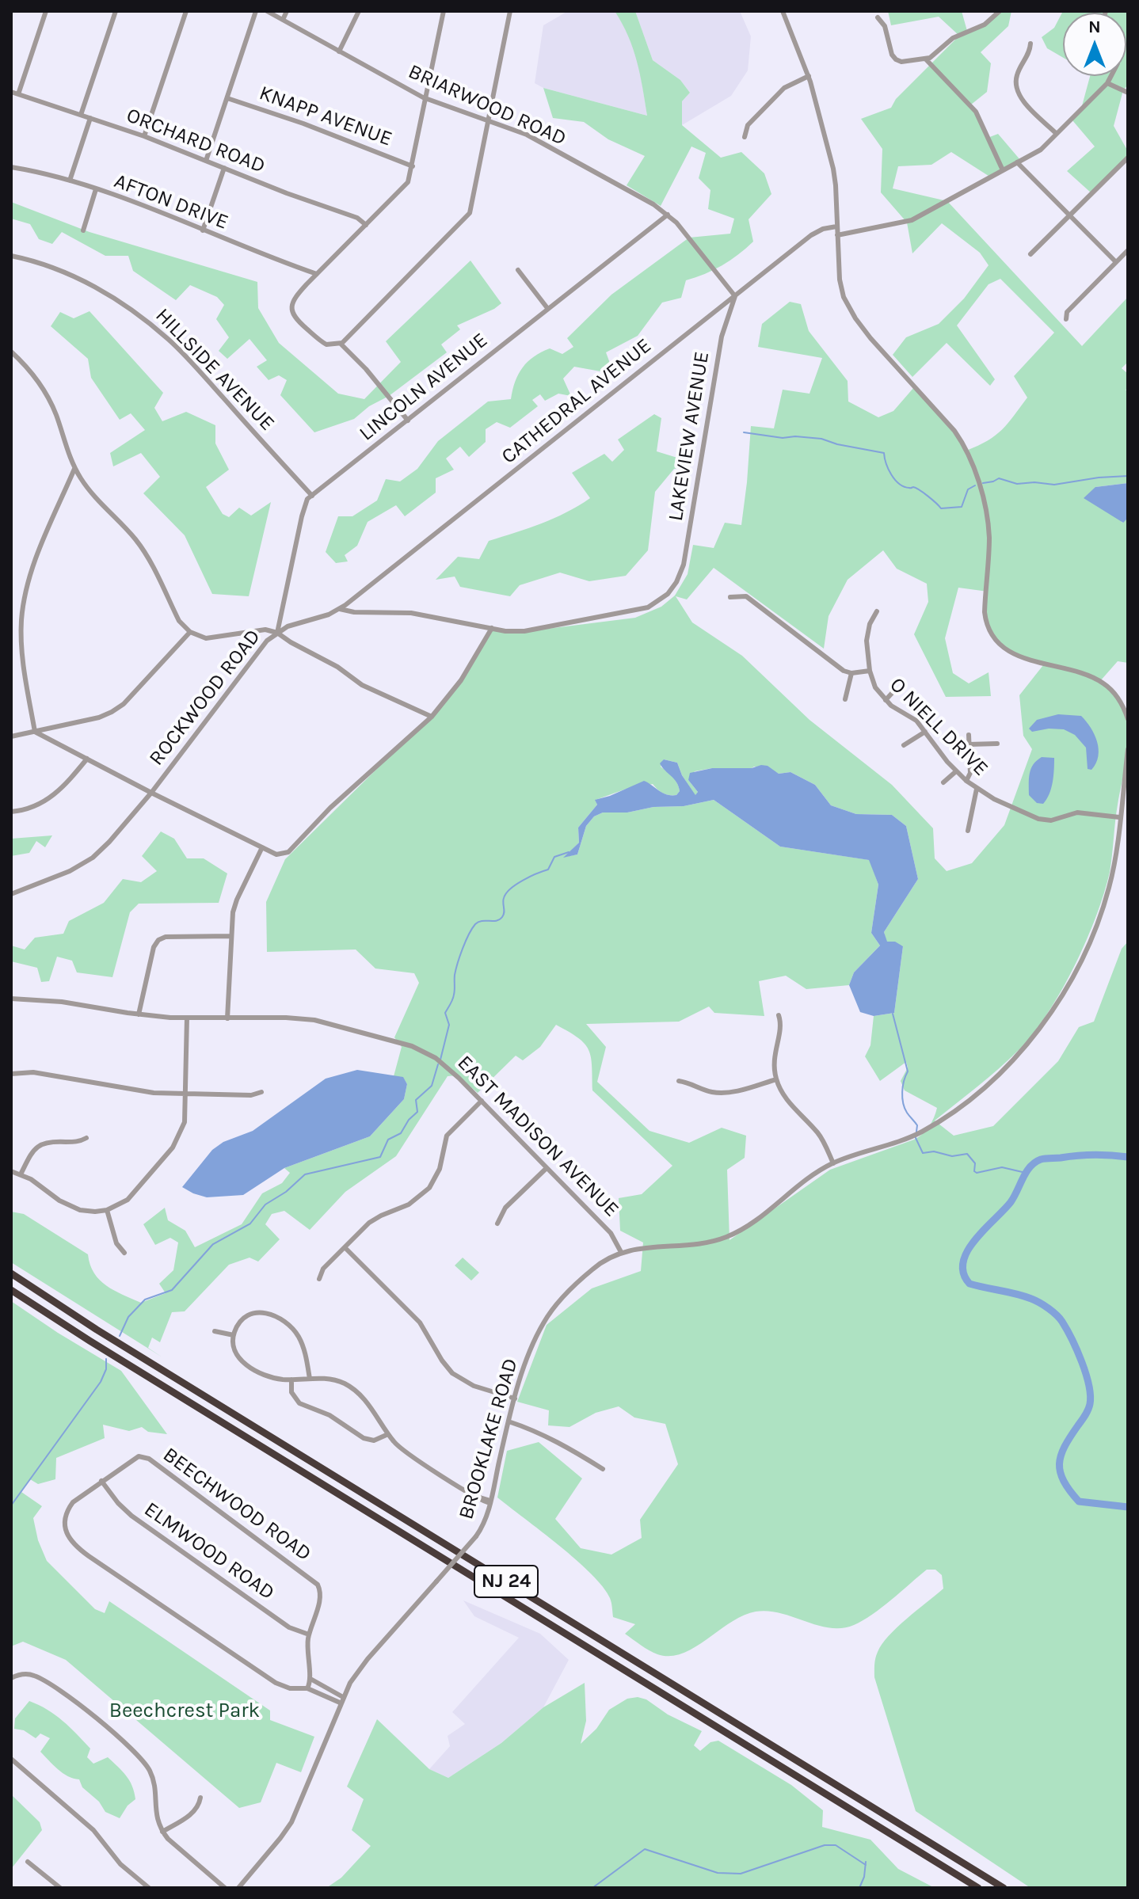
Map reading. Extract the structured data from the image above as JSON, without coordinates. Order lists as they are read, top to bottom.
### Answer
{
  "streets": {
    "highway": ["NJ 24"],
    "street": [
      "BRIARWOOD ROAD",
      "KNAPP AVENUE",
      "ORCHARD ROAD",
      "AFTON DRIVE",
      "HILLSIDE AVENUE",
      "LINCOLN AVENUE",
      "CATHEDRAL AVENUE",
      "LAKEVIEW AVENUE",
      "ROCKWOOD ROAD",
      "O NIELL DRIVE",
      "EAST MADISON AVENUE",
      "BROOKLAKE ROAD",
      "BEECHWOOD ROAD",
      "ELMWOOD ROAD"
    ]
  },
  "crossings": [
    ["BRIARWOOD ROAD", "LINCOLN AVENUE"],
    ["BRIARWOOD ROAD", "CATHEDRAL AVENUE"],
    ["BRIARWOOD ROAD", "LAKEVIEW AVENUE"],
    ["HILLSIDE AVENUE", "LINCOLN AVENUE"],
    ["LINCOLN AVENUE", "ROCKWOOD ROAD"],
    ["CATHEDRAL AVENUE", "LAKEVIEW AVENUE"],
    ["CATHEDRAL AVENUE", "ROCKWOOD ROAD"],
    ["LAKEVIEW AVENUE", "ROCKWOOD ROAD"],
    ["O NIELL DRIVE", "BROOKLAKE ROAD"],
    ["EAST MADISON AVENUE", "BROOKLAKE ROAD"],
    ["BROOKLAKE ROAD", "BEECHWOOD ROAD"],
    ["BEECHWOOD ROAD", "ELMWOOD ROAD"]
  ],
  "parks": ["Beechcrest Park"],
  "north": "top"
}
